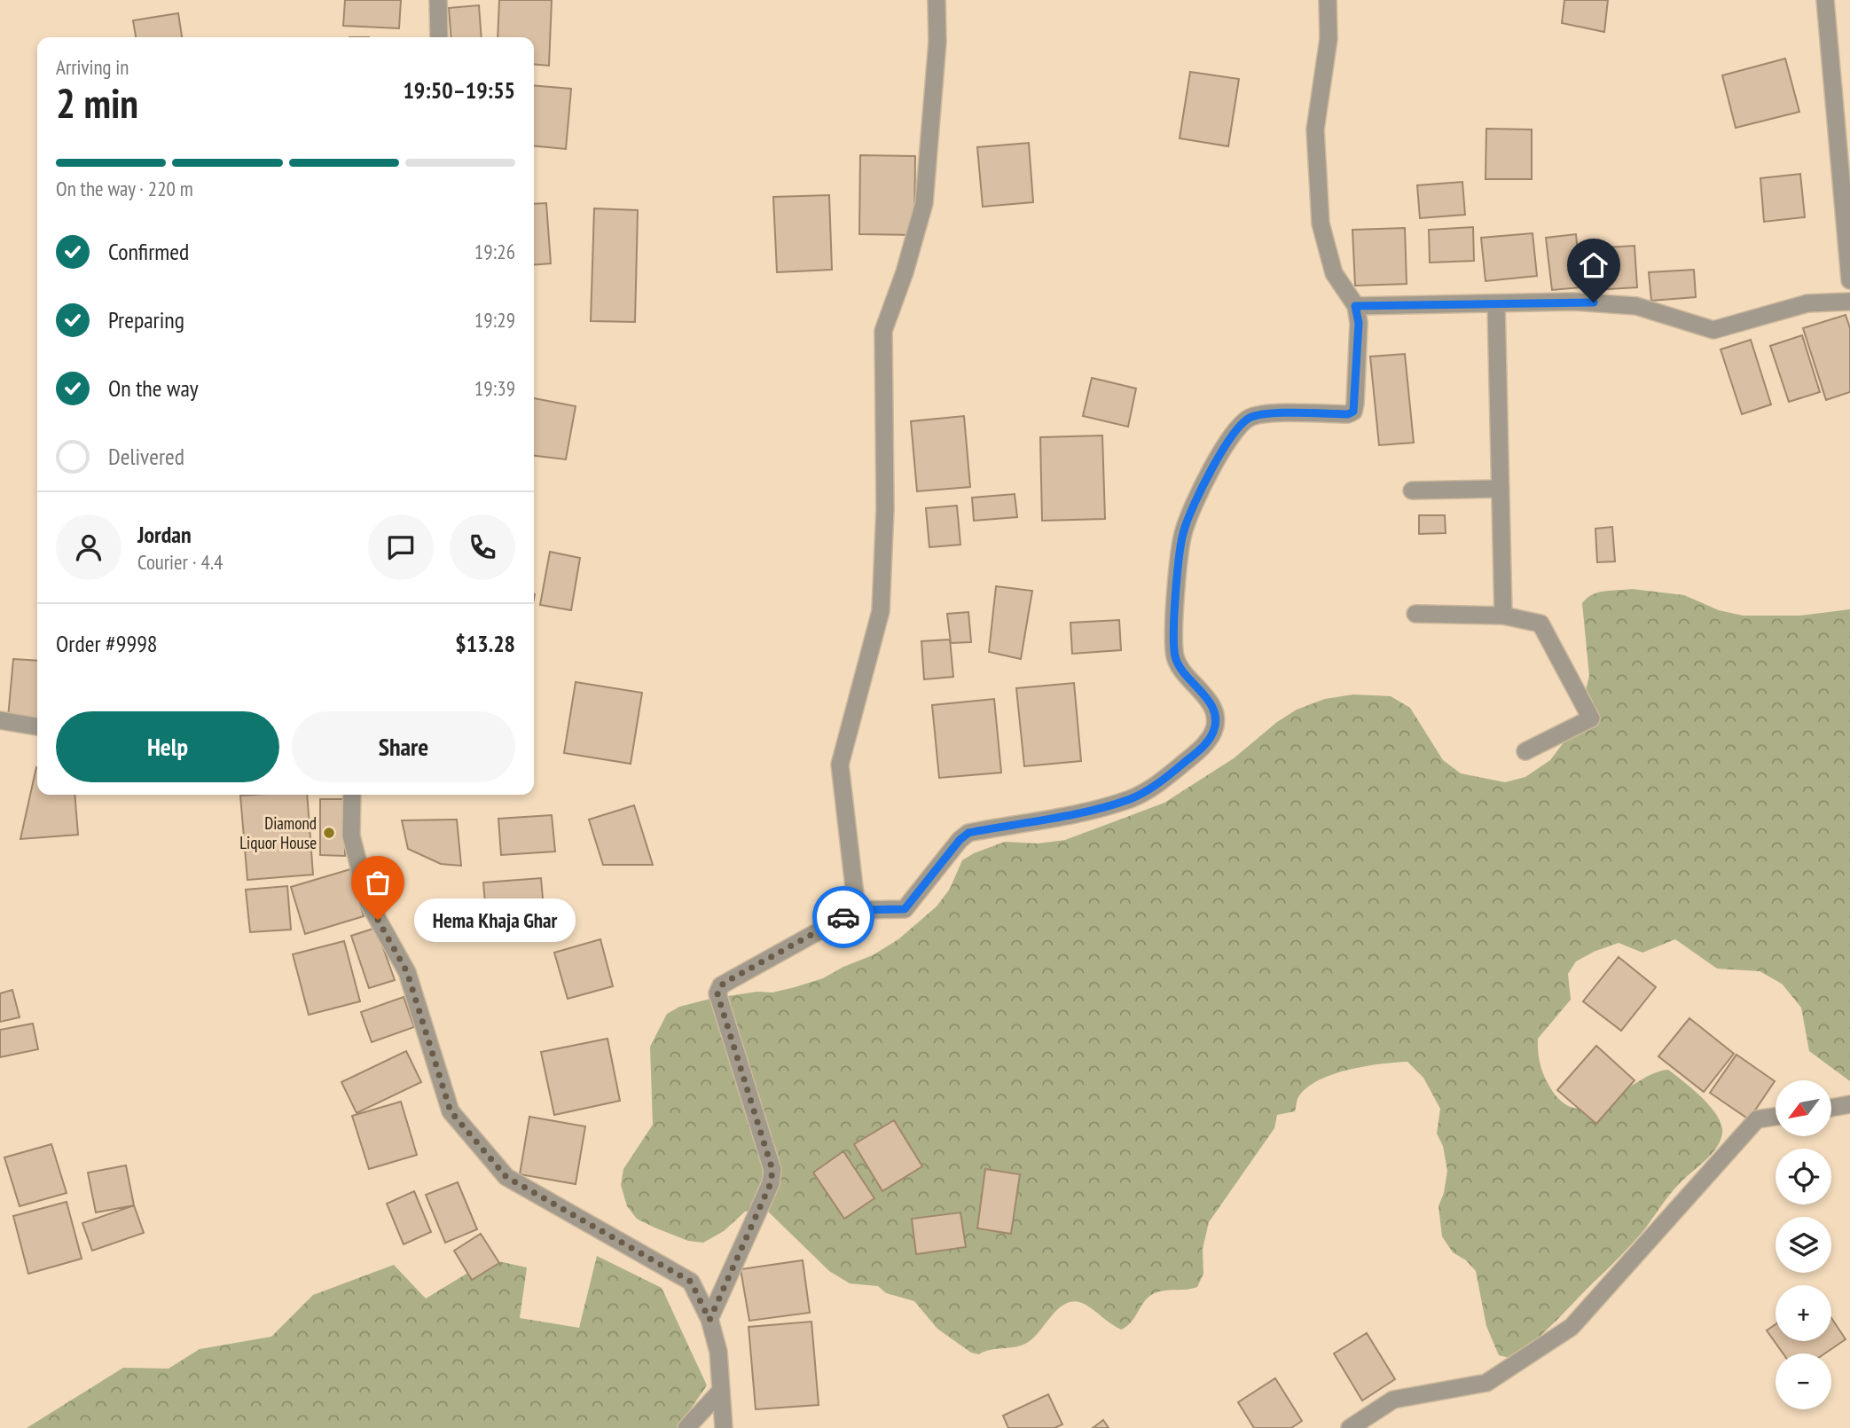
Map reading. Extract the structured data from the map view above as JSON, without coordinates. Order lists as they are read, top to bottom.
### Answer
{
  "places": ["Diamond Liquor House", "Hema Khaja Ghar"],
  "north": "bottom left",
  "page": {
    "heading": ["2 min", "Arriving in", "19:50–19:55"],
    "panel": [
      "Jordan",
      "Courier · 4.4",
      "Order #9998",
      "$13.28"
    ],
    "bar": "On the way · 220 m",
    "list": [
      ["Confirmed", "19:26"],
      ["Preparing", "19:29"],
      ["On the way", "19:39"],
      "Delivered"
    ],
    "buttons": ["Help", "Share"],
    "bubble": "Hema Khaja Ghar",
    "map_buttons": ["+", "−"]
  }
}
